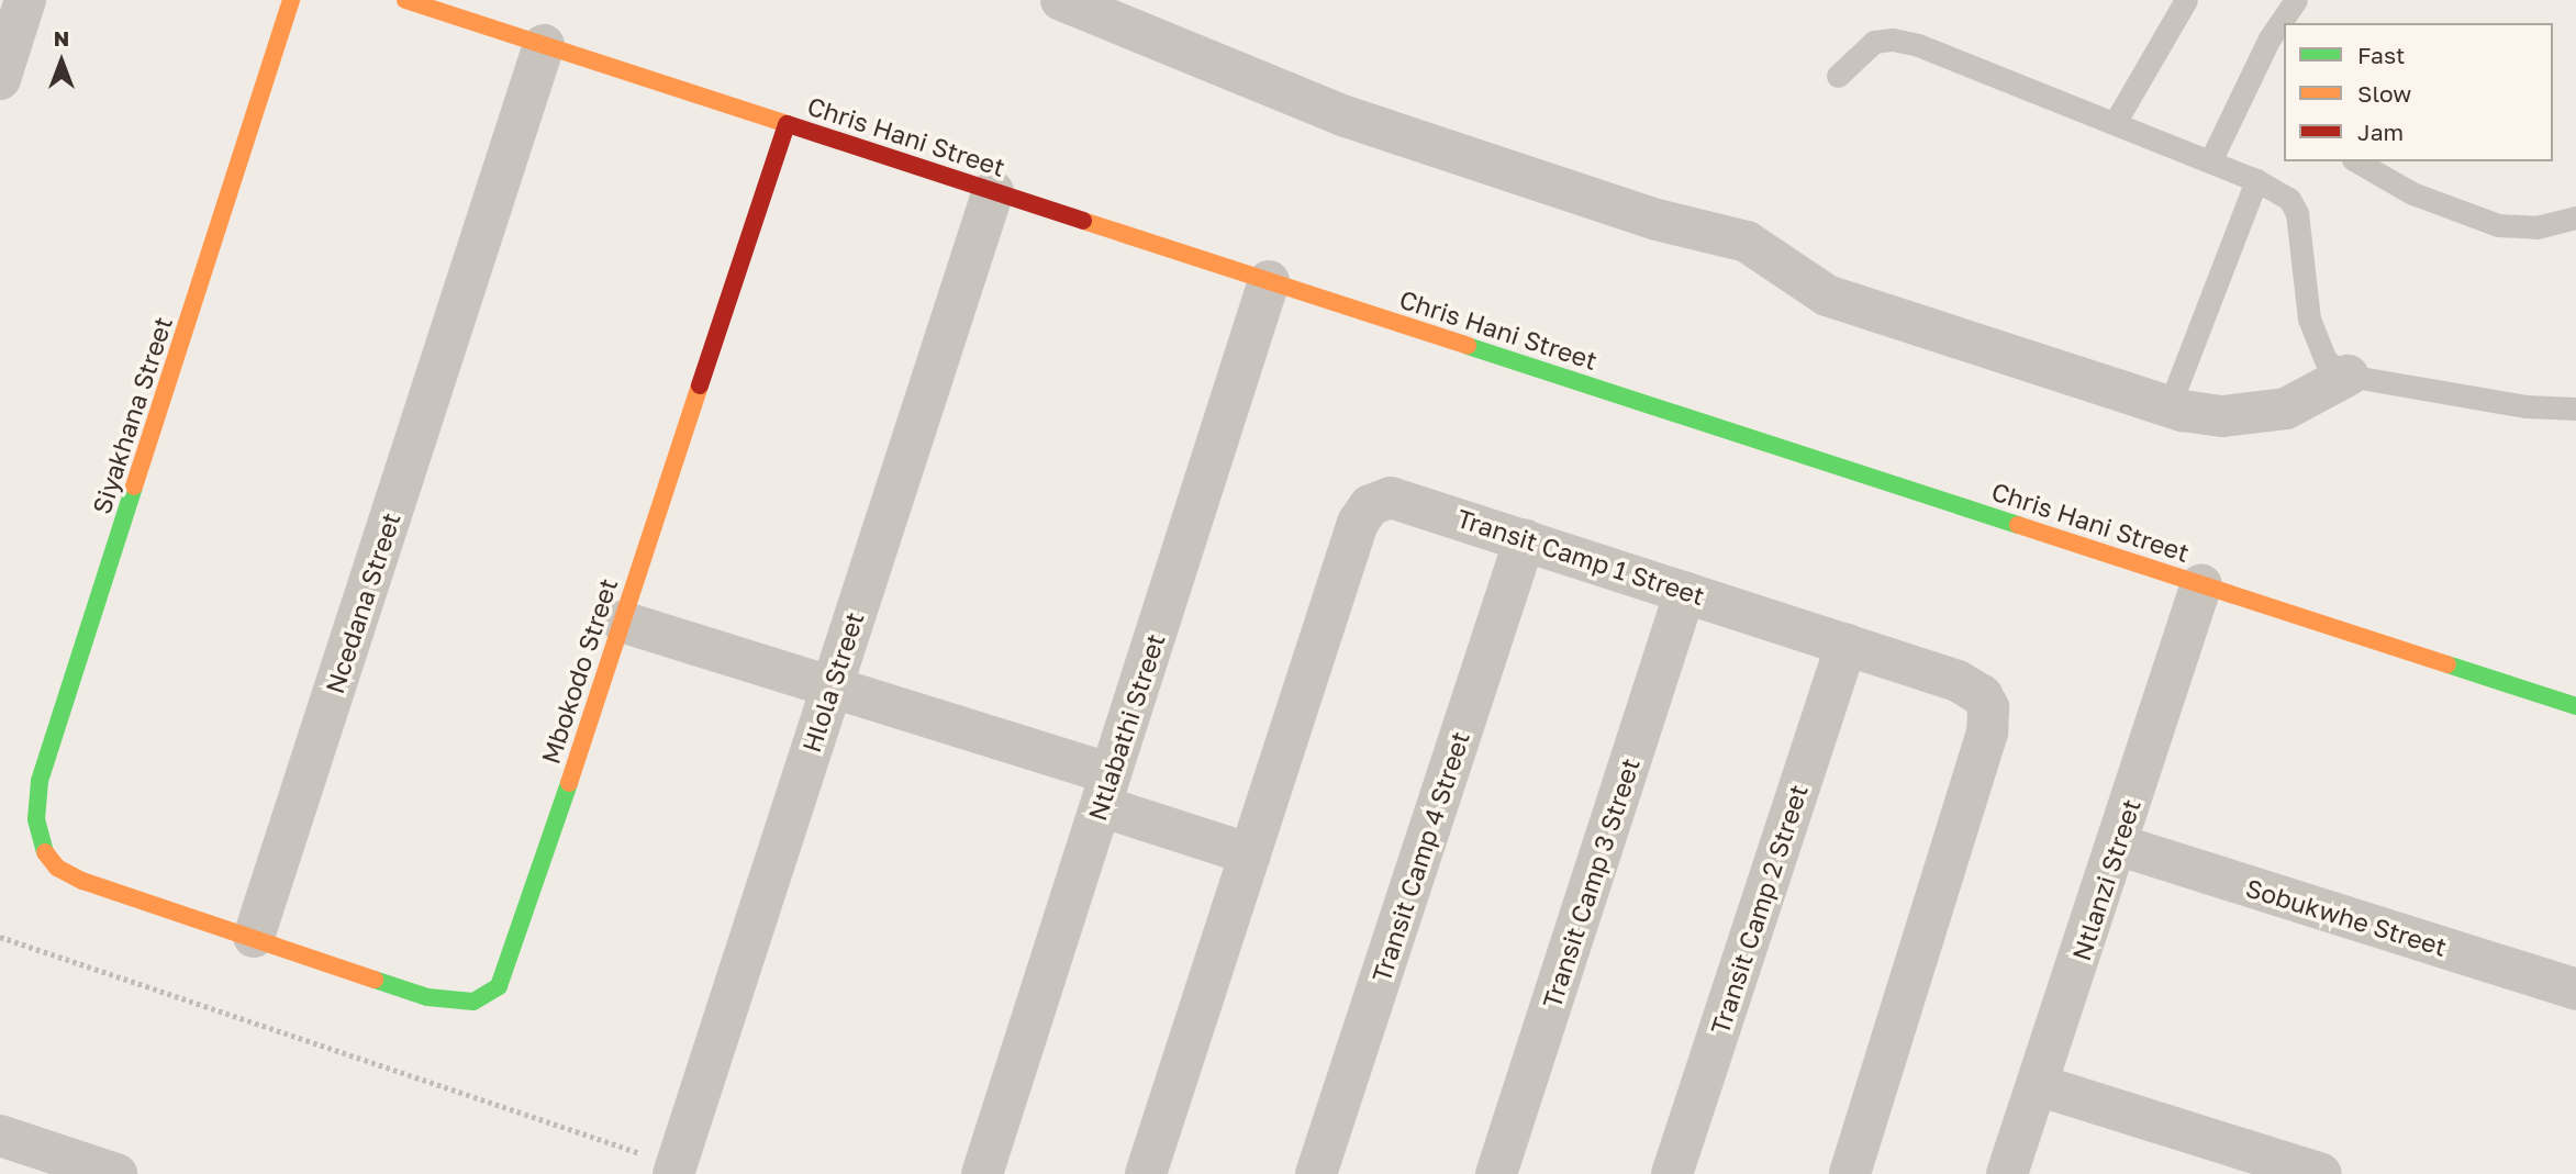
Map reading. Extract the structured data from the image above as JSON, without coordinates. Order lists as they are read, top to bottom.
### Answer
{
  "streets": {
    "street": [
      "Chris Hani Street",
      "Siyakhana Street",
      "Transit Camp 1 Street",
      "Ncedana Street",
      "Mbokodo Street",
      "Hlola Street",
      "Ntlabathi Street",
      "Transit Camp 4 Street",
      "Ntlanzi Street",
      "Transit Camp 3 Street",
      "Transit Camp 2 Street",
      "Sobukwhe Street"
    ]
  },
  "crossings": [
    ["Chris Hani Street", "Ncedana Street"],
    ["Chris Hani Street", "Mbokodo Street"],
    ["Chris Hani Street", "Hlola Street"],
    ["Chris Hani Street", "Ntlabathi Street"],
    ["Chris Hani Street", "Ntlanzi Street"],
    ["Siyakhana Street", "Ncedana Street"],
    ["Siyakhana Street", "Mbokodo Street"],
    ["Transit Camp 1 Street", "Transit Camp 4 Street"],
    ["Transit Camp 1 Street", "Transit Camp 3 Street"],
    ["Transit Camp 1 Street", "Transit Camp 2 Street"],
    ["Ncedana Street", "Mbokodo Street"],
    ["Ntlanzi Street", "Sobukwhe Street"]
  ],
  "legend": ["Fast", "Slow", "Jam"],
  "north": "top"
}
